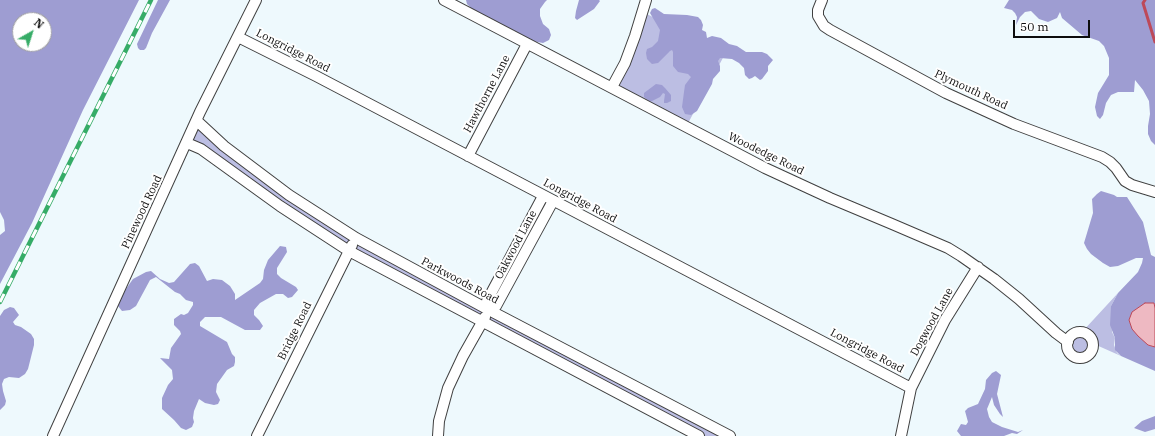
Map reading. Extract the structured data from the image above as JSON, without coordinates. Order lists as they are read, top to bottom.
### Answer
{
  "streets": {
    "street": [
      "Longridge Road",
      "Plymouth Road",
      "Hawthorne Lane",
      "Woodedge Road",
      "Pinewood Road",
      "Oakwood Lane",
      "Parkwoods Road",
      "Dogwood Lane",
      "Bridge Road"
    ]
  },
  "crossings": [
    ["Longridge Road", "Hawthorne Lane"],
    ["Longridge Road", "Pinewood Road"],
    ["Longridge Road", "Oakwood Lane"],
    ["Longridge Road", "Dogwood Lane"],
    ["Hawthorne Lane", "Woodedge Road"],
    ["Woodedge Road", "Dogwood Lane"],
    ["Pinewood Road", "Parkwoods Road"],
    ["Oakwood Lane", "Parkwoods Road"],
    ["Parkwoods Road", "Bridge Road"]
  ],
  "scale_bar": "50 m",
  "north": "top right"
}
